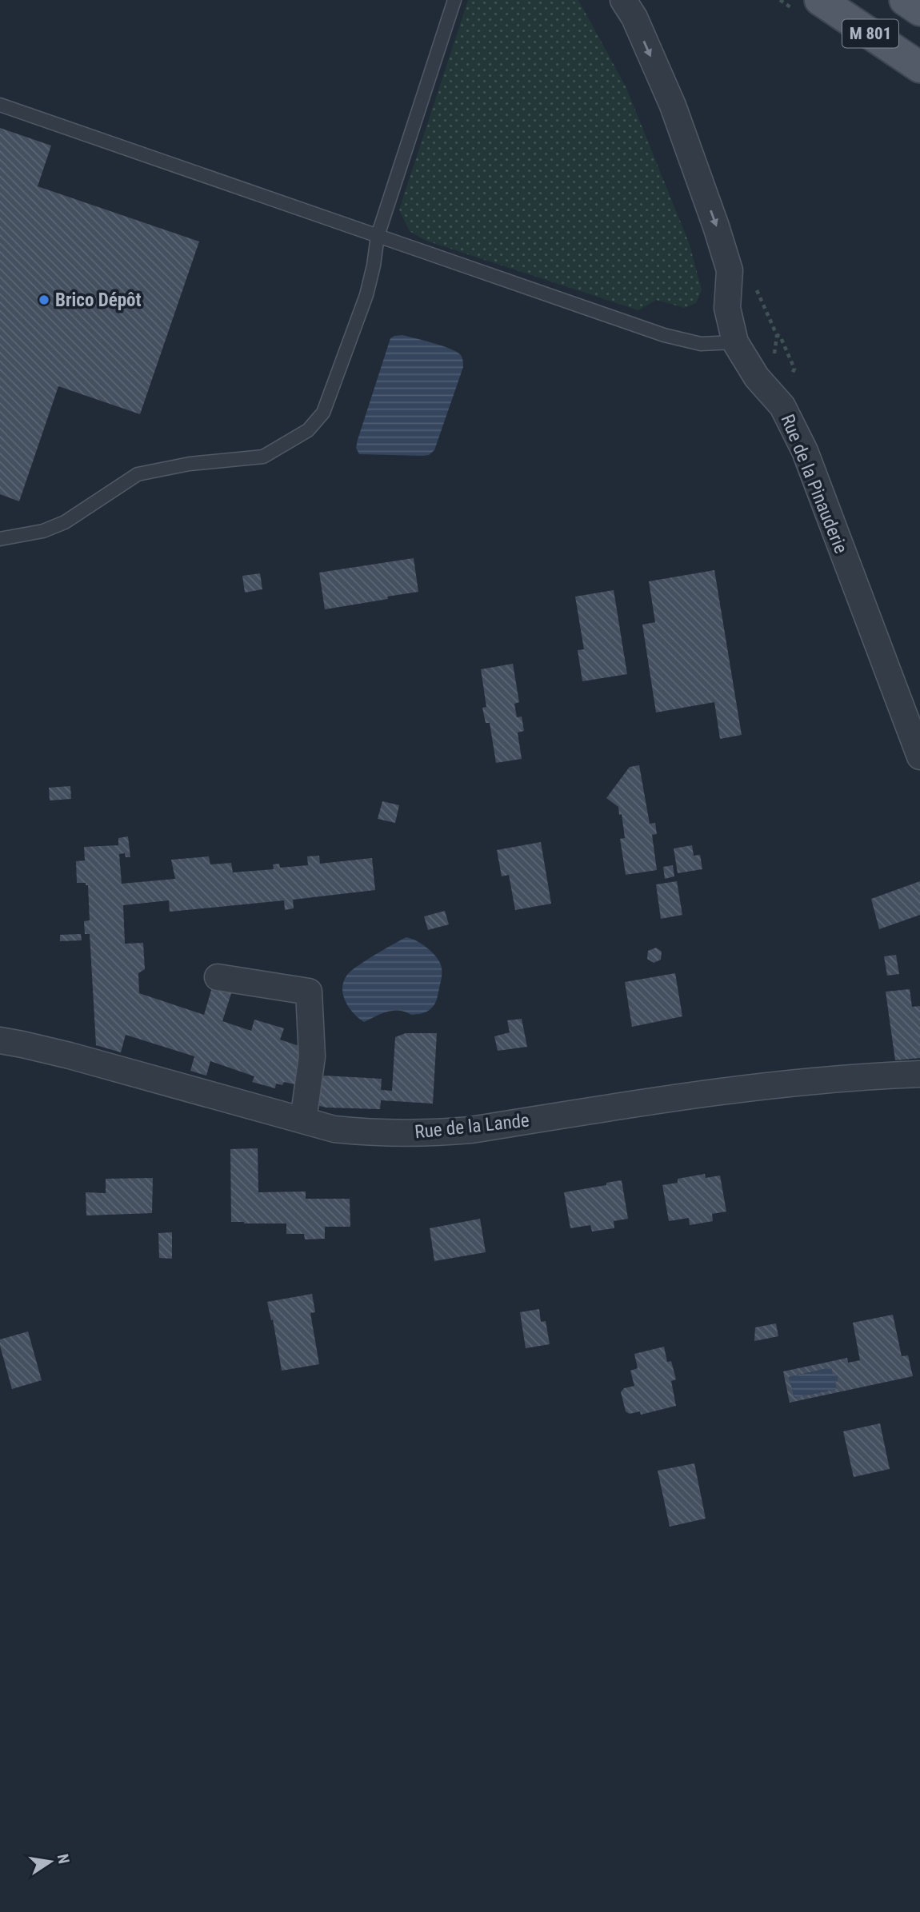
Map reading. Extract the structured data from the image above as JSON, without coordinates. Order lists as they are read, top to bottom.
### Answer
{
  "streets": {
    "main road": ["M 801"],
    "street": ["Rue de la Pinauderie", "Rue de la Lande"]
  },
  "one_way": ["Rue de la Pinauderie"],
  "places": ["Brico Dépôt"],
  "north": "right"
}
